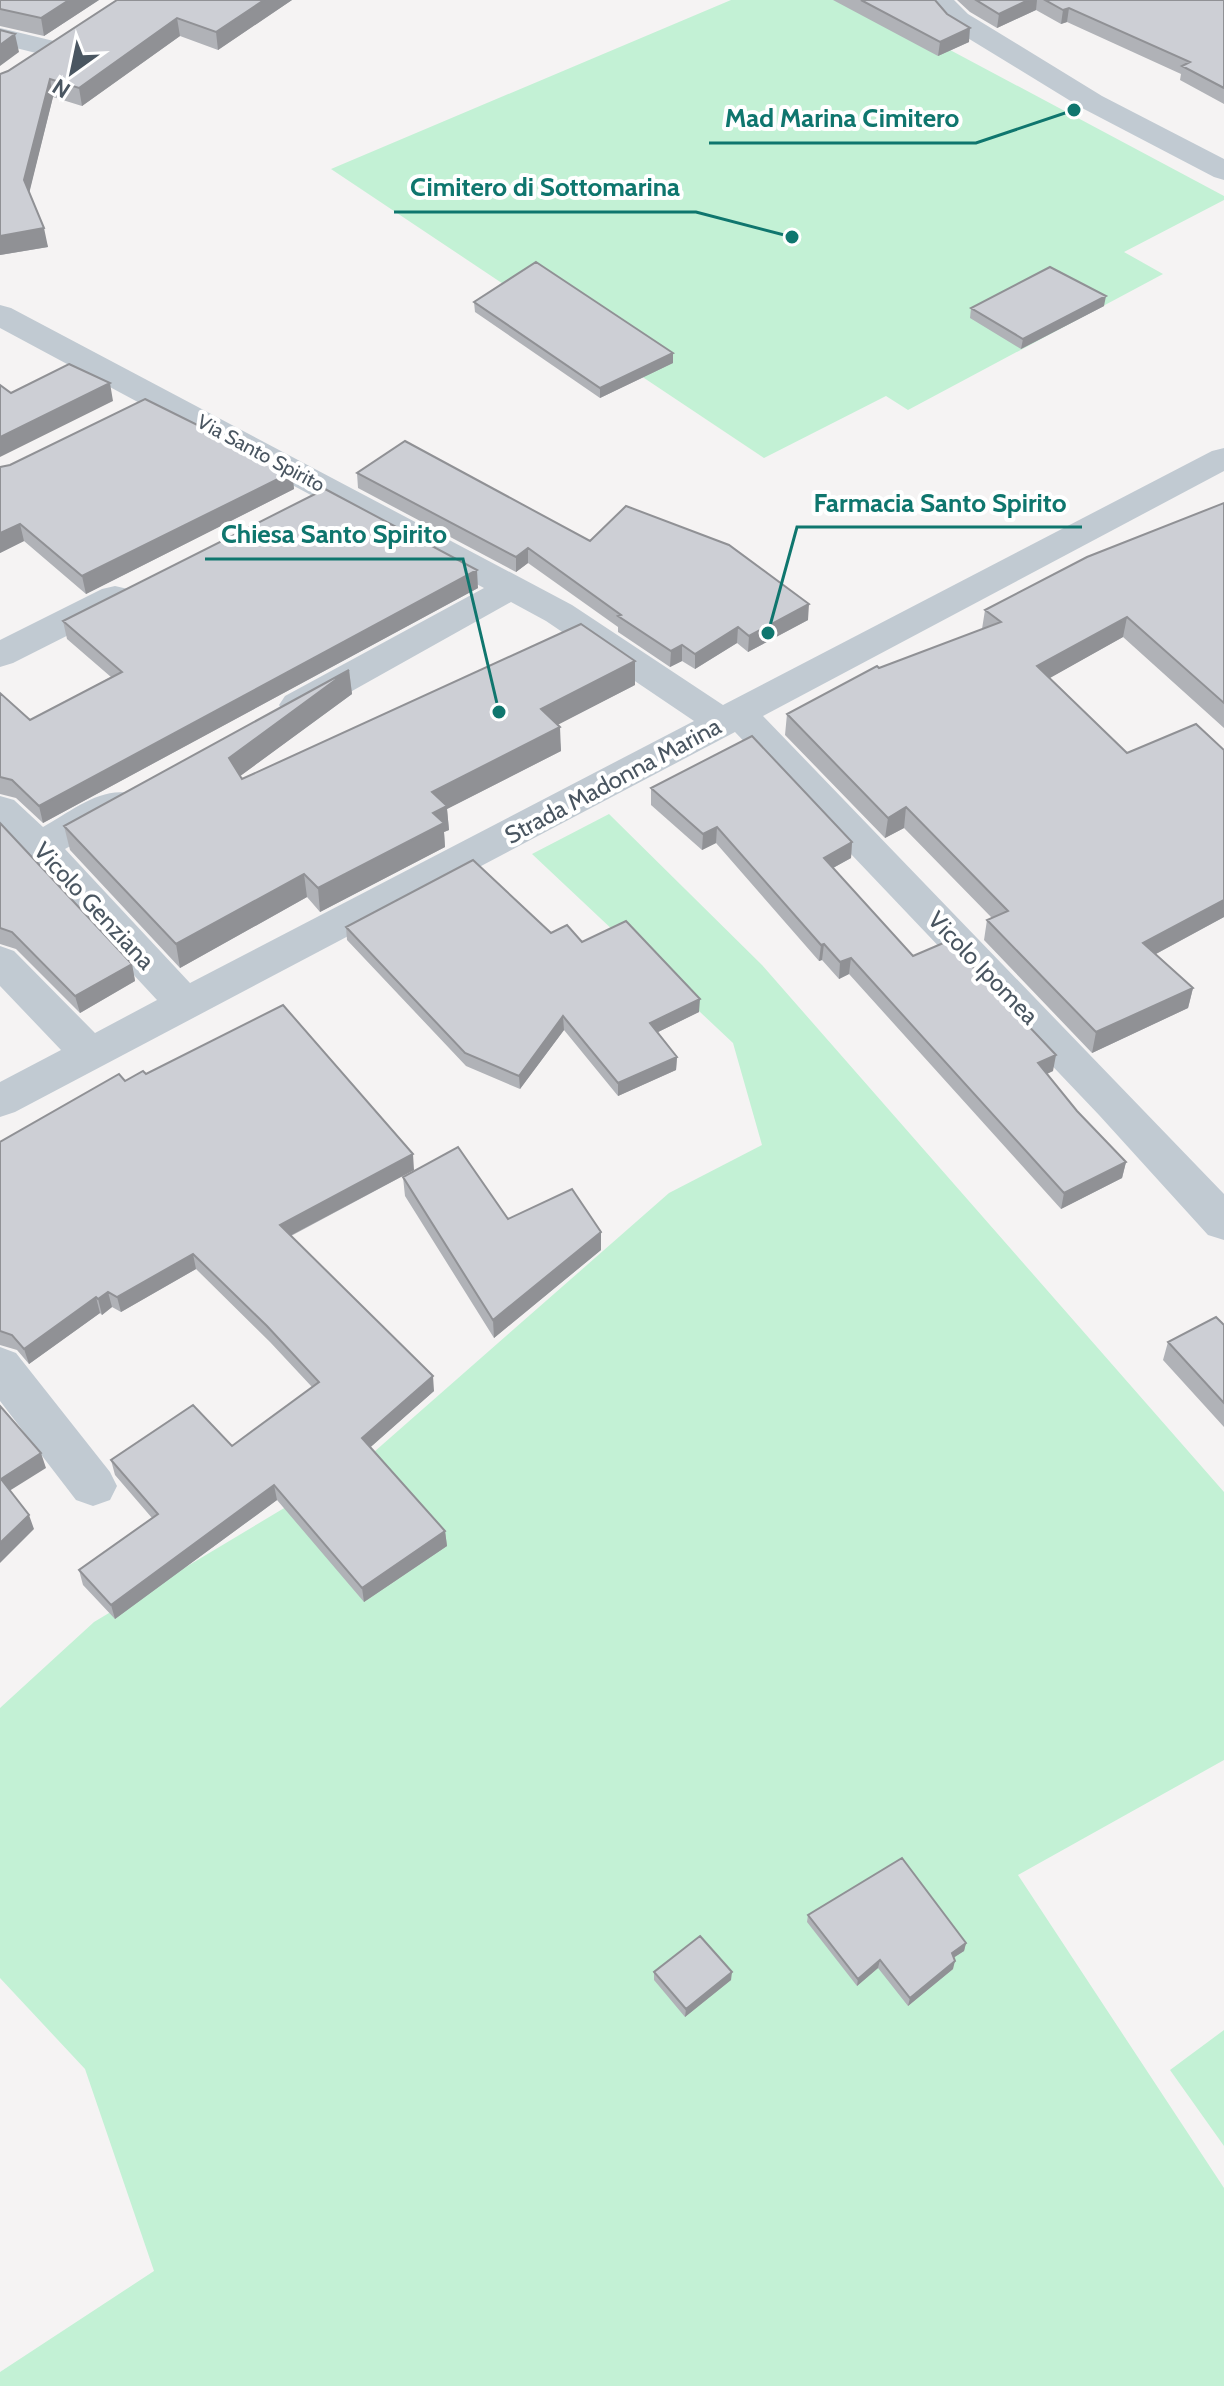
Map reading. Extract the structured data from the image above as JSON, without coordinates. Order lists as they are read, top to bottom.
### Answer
{
  "streets": {
    "street": [
      "Via Santo Spirito",
      "Strada Madonna Marina",
      "Vicolo Genziana",
      "Vicolo Ipomea"
    ]
  },
  "crossings": [
    ["Via Santo Spirito", "Strada Madonna Marina"],
    ["Via Santo Spirito", "Vicolo Ipomea"],
    ["Strada Madonna Marina", "Vicolo Genziana"],
    ["Strada Madonna Marina", "Vicolo Ipomea"]
  ],
  "places": [
    "Mad Marina Cimitero",
    "Cimitero di Sottomarina",
    "Farmacia Santo Spirito",
    "Chiesa Santo Spirito"
  ],
  "north": "bottom left"
}
